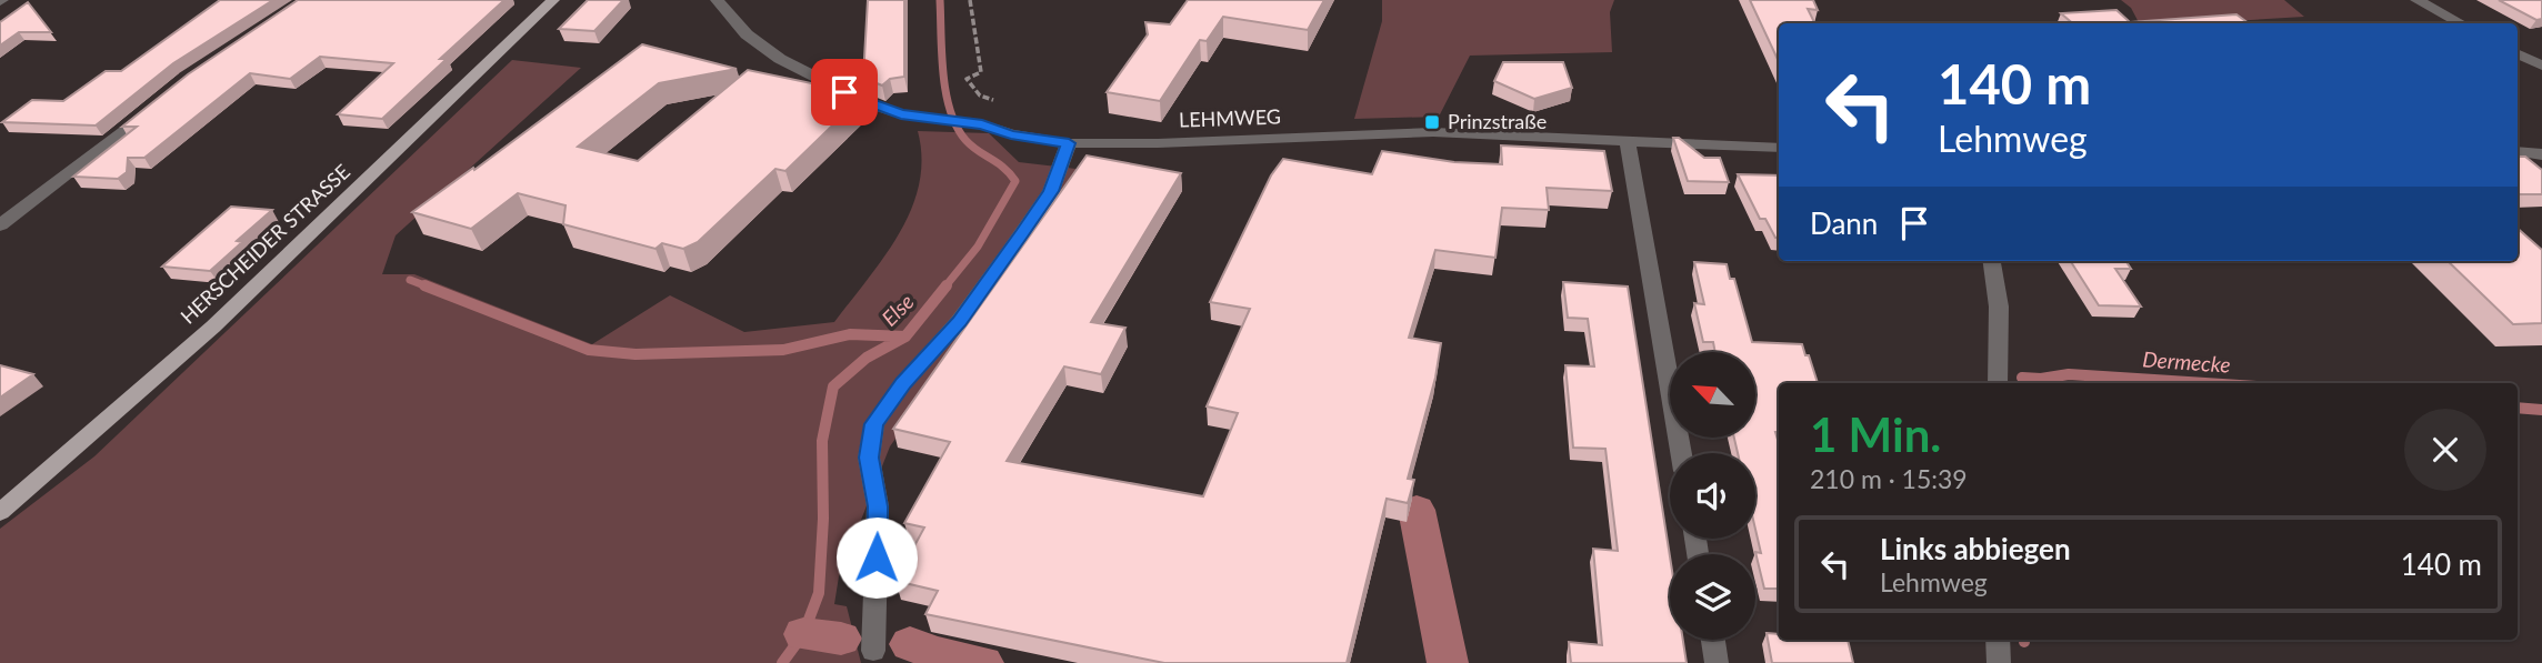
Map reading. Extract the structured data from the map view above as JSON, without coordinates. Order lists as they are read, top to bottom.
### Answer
{
  "streets": {
    "main road": ["HERSCHEIDER STRASSE"],
    "street": ["LEHMWEG"]
  },
  "water": ["Else", "Dermecke"],
  "places": {
    "transit": ["Prinzstraße"]
  },
  "north": "top left",
  "page": {
    "turn": ["140 m", "Lehmweg"],
    "then": "Dann",
    "heading": ["1 Min.", "210 m · 15:39"],
    "list": [
      {
        "name": "Links abbiegen",
        "note": "Lehmweg",
        "value": "140 m"
      }
    ]
  }
}
